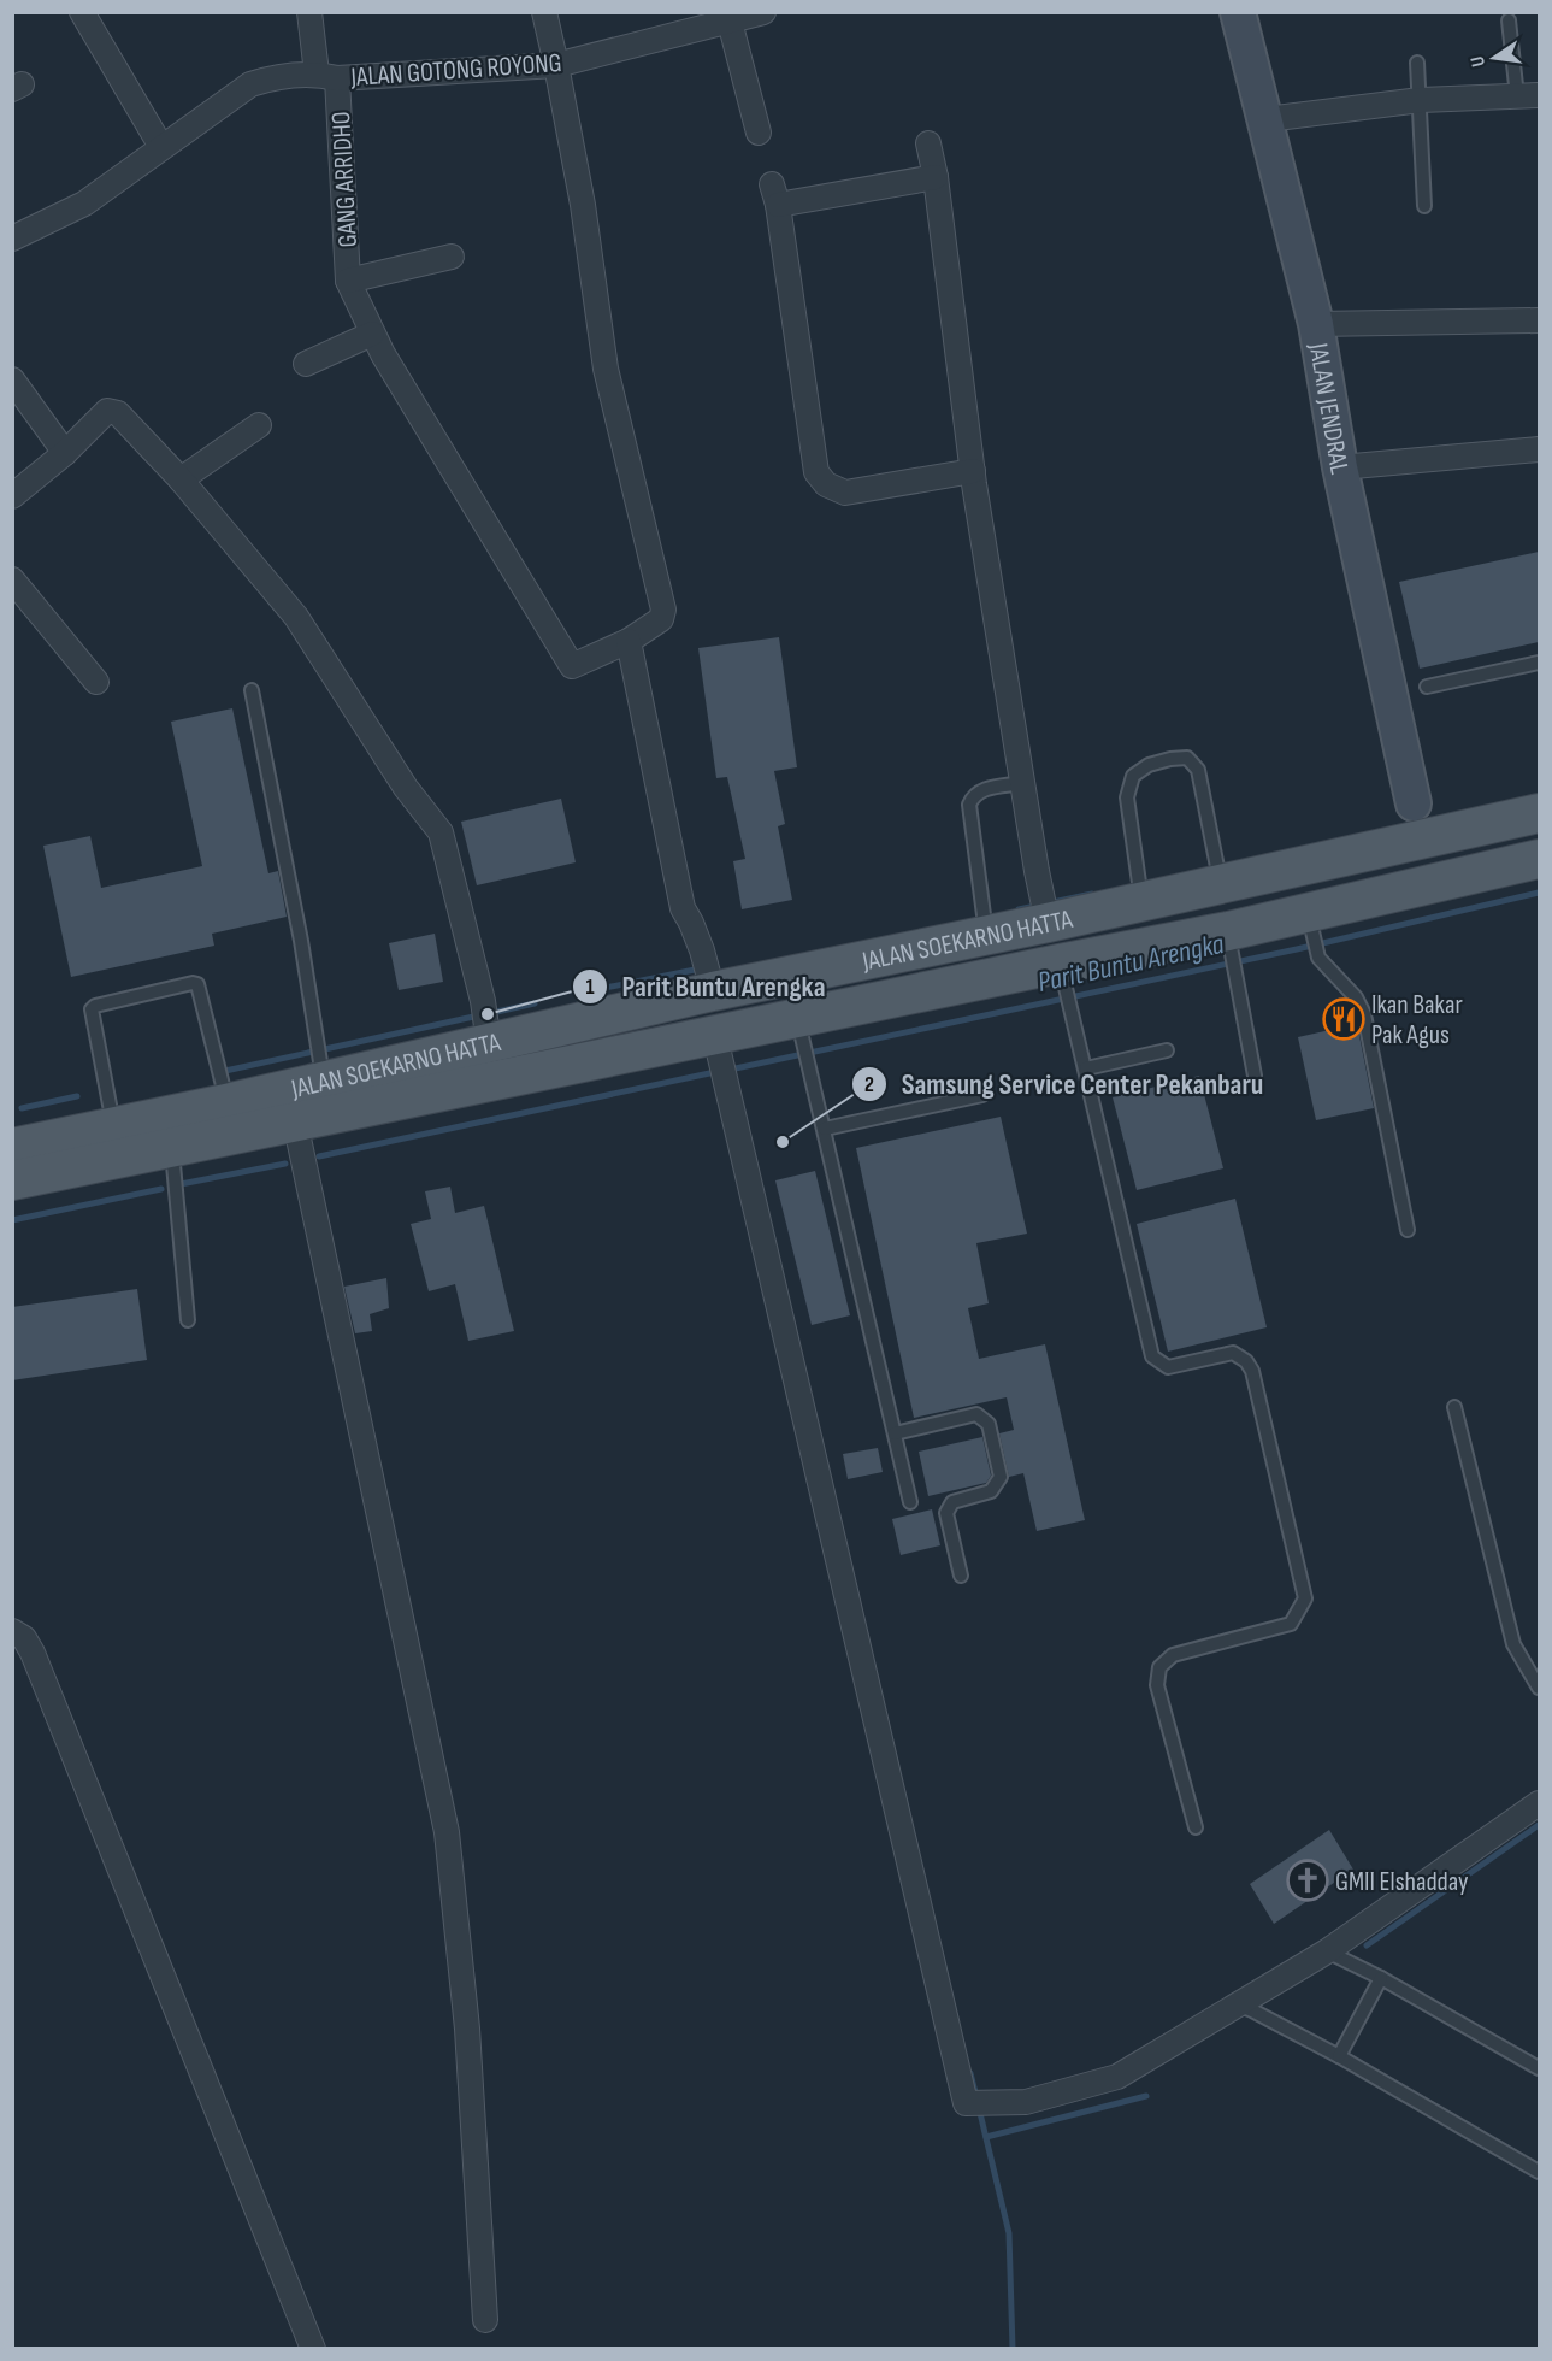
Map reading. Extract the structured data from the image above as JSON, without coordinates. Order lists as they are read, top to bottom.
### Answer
{
  "streets": {
    "main road": ["JALAN JENDRAL", "JALAN SOEKARNO HATTA"],
    "street": ["JALAN GOTONG ROYONG", "GANG ARRIDHO"]
  },
  "crossings": [
    ["JALAN GOTONG ROYONG", "GANG ARRIDHO"]
  ],
  "water": ["Parit Buntu Arengka"],
  "places": {
    "other": ["Parit Buntu Arengka", "Samsung Service Center Pekanbaru"],
    "restaurant": ["Ikan Bakar Pak Agus"],
    "church": ["GMII Elshadday"]
  },
  "north": "left"
}
